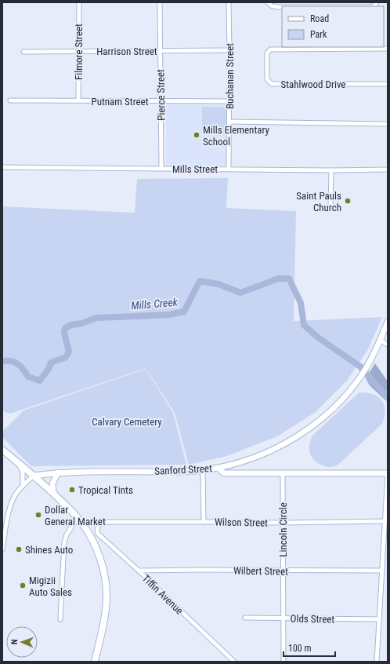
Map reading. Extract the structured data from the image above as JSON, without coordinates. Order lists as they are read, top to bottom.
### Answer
{
  "streets": {
    "main road": ["Sanford Street"],
    "street": [
      "Harrison Street",
      "Filmore Street",
      "Buchanan Street",
      "Stahlwood Drive",
      "Pierce Street",
      "Putnam Street",
      "Mills Street",
      "Wilson Street",
      "Lincoln Circle",
      "Wilbert Street",
      "Tiffin Avenue",
      "Olds Street"
    ]
  },
  "crossings": [
    ["Harrison Street", "Filmore Street"],
    ["Harrison Street", "Buchanan Street"],
    ["Harrison Street", "Pierce Street"],
    ["Filmore Street", "Putnam Street"],
    ["Buchanan Street", "Putnam Street"],
    ["Buchanan Street", "Mills Street"],
    ["Pierce Street", "Putnam Street"],
    ["Pierce Street", "Mills Street"],
    ["Sanford Street", "Lincoln Circle"],
    ["Wilson Street", "Lincoln Circle"],
    ["Wilson Street", "Tiffin Avenue"],
    ["Lincoln Circle", "Wilbert Street"],
    ["Lincoln Circle", "Olds Street"],
    ["Wilbert Street", "Tiffin Avenue"]
  ],
  "water": ["Mills Creek"],
  "parks": ["Calvary Cemetery"],
  "places": [
    "Mills Elementary School",
    "Saint Pauls Church",
    "Tropical Tints",
    "Dollar General Market",
    "Shines Auto",
    "Migizii Auto Sales"
  ],
  "legend": ["Road", "Park"],
  "scale_bar": "100 m",
  "north": "left"
}
